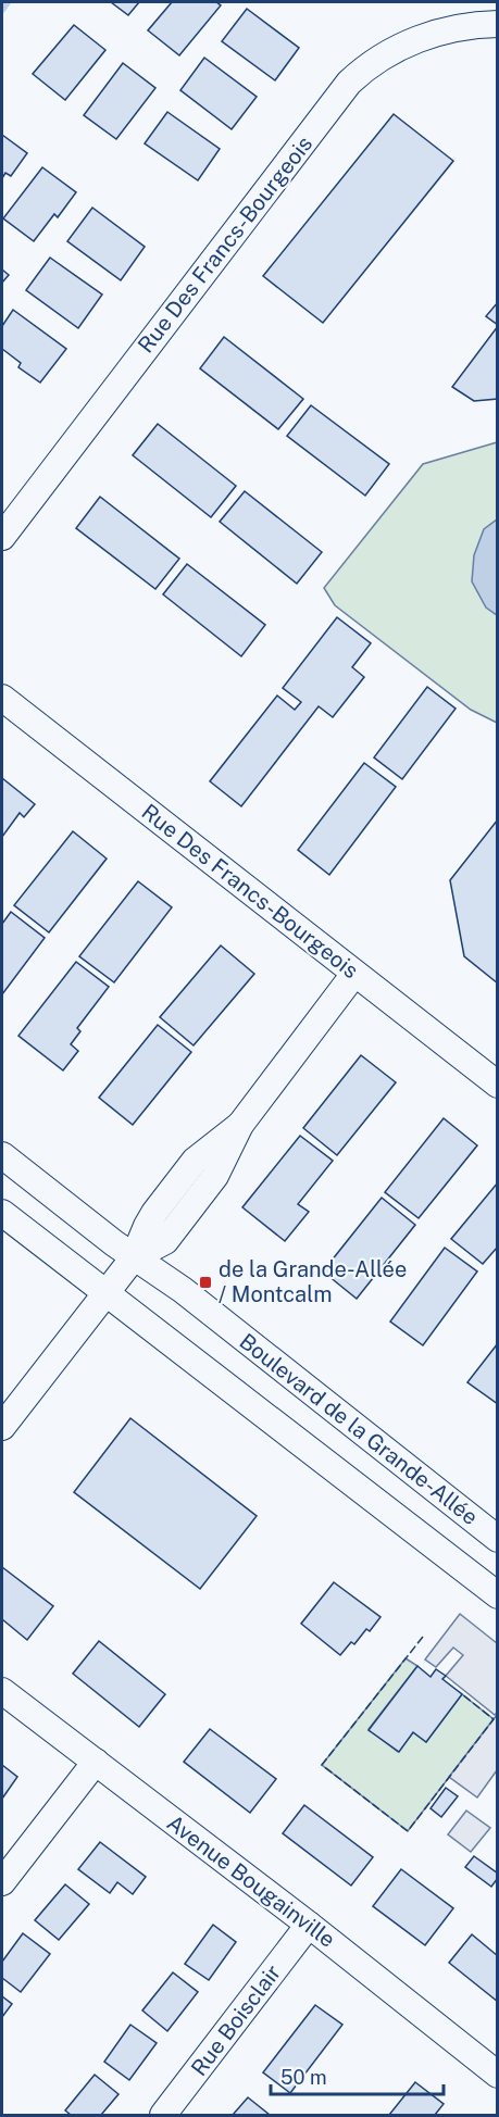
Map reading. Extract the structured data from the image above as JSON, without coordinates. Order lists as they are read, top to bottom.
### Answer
{
  "streets": {
    "street": [
      "Rue Des Francs-Bourgeois",
      "Boulevard de la Grande-Allée",
      "Avenue Bougainville",
      "Rue Boisclair"
    ]
  },
  "crossings": [
    ["Avenue Bougainville", "Rue Boisclair"]
  ],
  "places": {
    "transit": ["de la Grande-Allée / Montcalm"]
  },
  "scale_bar": "50 m"
}
